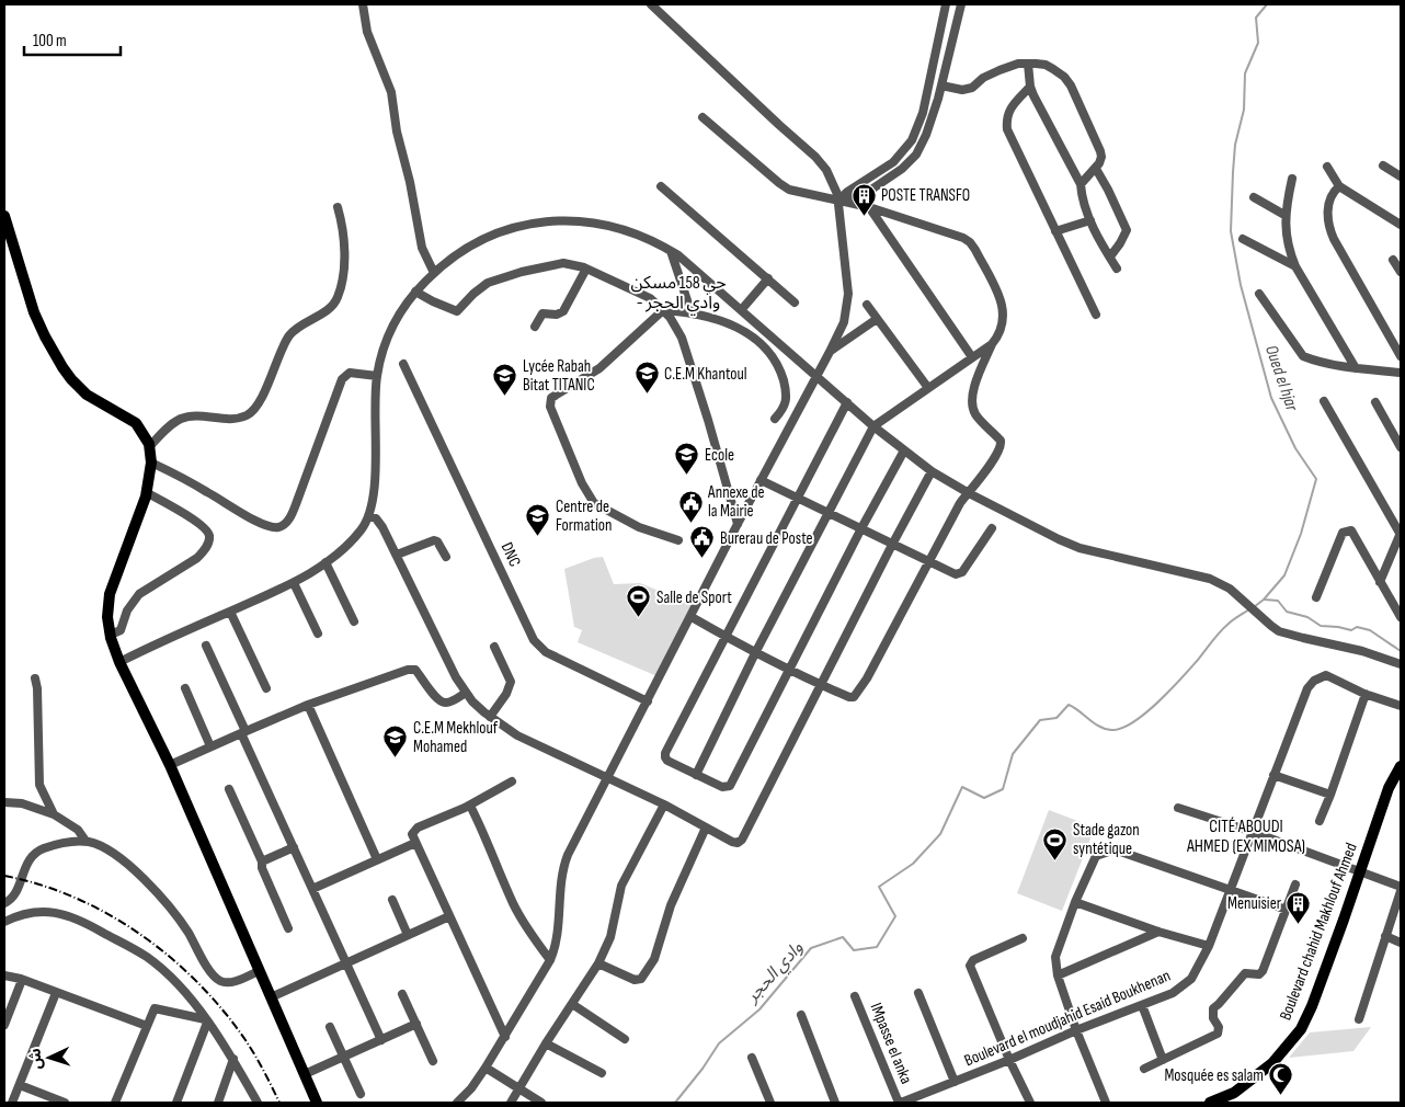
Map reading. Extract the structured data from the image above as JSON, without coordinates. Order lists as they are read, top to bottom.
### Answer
{
  "streets": {
    "main road": ["Boulevard chahid Makhlouf Ahmed"],
    "street": ["DNC", "Boulevard el moudjahid Esaid Boukhenan", "IMpasse el anka"]
  },
  "crossings": [
    ["Boulevard el moudjahid Esaid Boukhenan", "IMpasse el anka"]
  ],
  "districts": ["حي 158 مسكن - وادي الحجر", "CITÉ ABOUDI AHMED (EX MIMOSA)"],
  "water": ["Oued el hjar", "وادي الحجر"],
  "places": {
    "building": ["POSTE TRANSFO", "Menuisier"],
    "school or university": [
      "C.E.M Khantoul",
      "Lycée Rabah Bitat TITANIC",
      "Ecole",
      "Centre de Formation",
      "C.E.M Mekhlouf Mohamed"
    ],
    "public building": ["Annexe de la Mairie", "Burerau de Poste"],
    "sports": ["Salle de Sport", "Stade gazon syntétique"],
    "mosque": ["Mosquée es salam"]
  },
  "scale_bar": "100 m",
  "north": "left"
}
